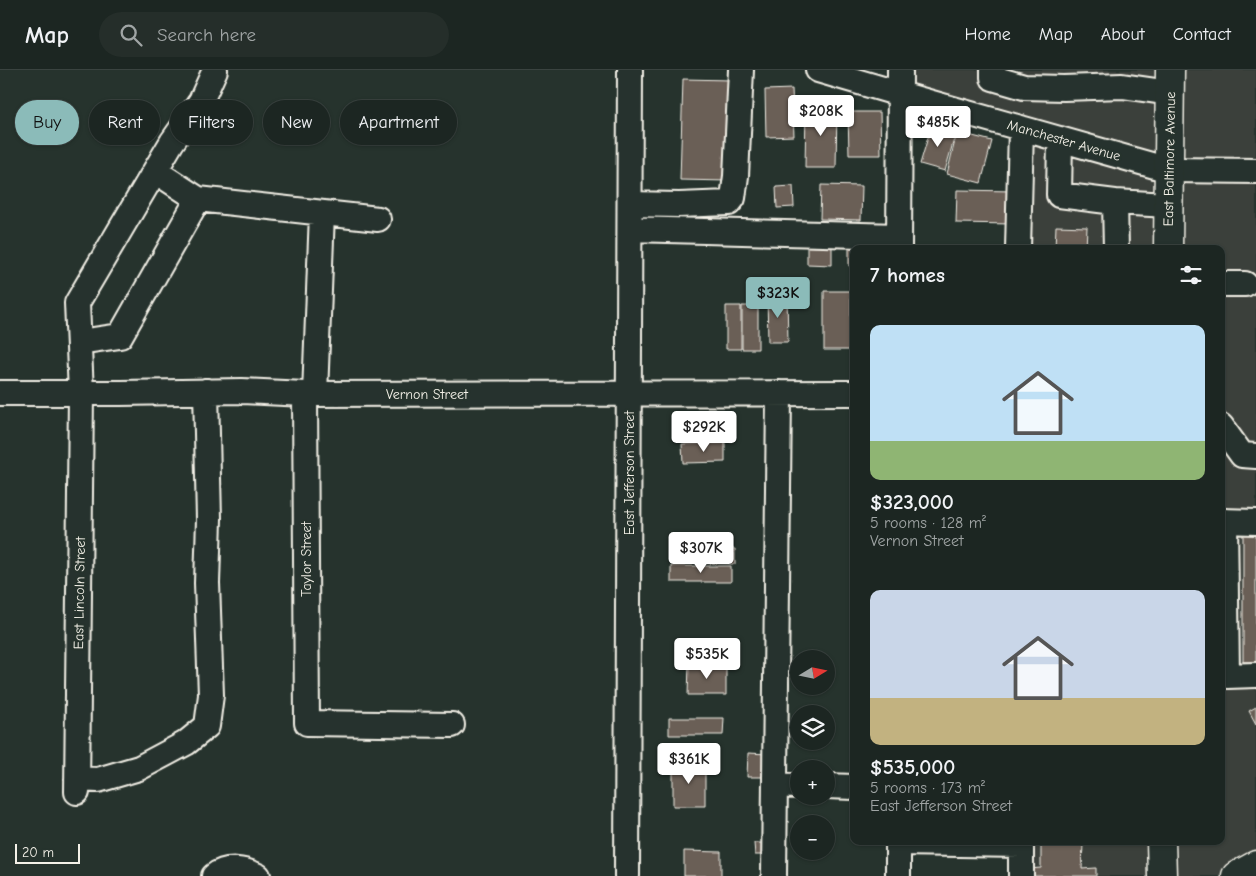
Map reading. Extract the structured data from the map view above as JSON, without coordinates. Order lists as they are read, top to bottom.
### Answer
{
  "streets": {
    "main road": ["East Baltimore Avenue"],
    "street": [
      "Manchester Avenue",
      "Vernon Street",
      "East Jefferson Street",
      "Taylor Street",
      "East Lincoln Street"
    ]
  },
  "crossings": [
    ["Manchester Avenue", "East Baltimore Avenue"],
    ["Vernon Street", "East Jefferson Street"],
    ["Vernon Street", "Taylor Street"],
    ["Vernon Street", "East Lincoln Street"]
  ],
  "scale_bar": "20 m",
  "north": "right",
  "page": {
    "header": "Map",
    "search": "Search here",
    "nav": [
      "Home",
      "Map",
      "About",
      "Contact"
    ],
    "price": [
      "$208K",
      "$485K",
      "$323K",
      "$292K",
      "$307K",
      "$535K",
      "$361K"
    ],
    "chip": [
      "Buy",
      "Rent",
      "Filters",
      "New",
      "Apartment"
    ],
    "heading": "7 homes",
    "list": [
      {
        "name": "$323,000",
        "note": "5 rooms · 128 m² · Vernon Street"
      },
      {
        "name": "$535,000",
        "note": "5 rooms · 173 m² · East Jefferson Street"
      }
    ],
    "map_buttons": ["+", "−"],
    "scale": "20 m"
  }
}
